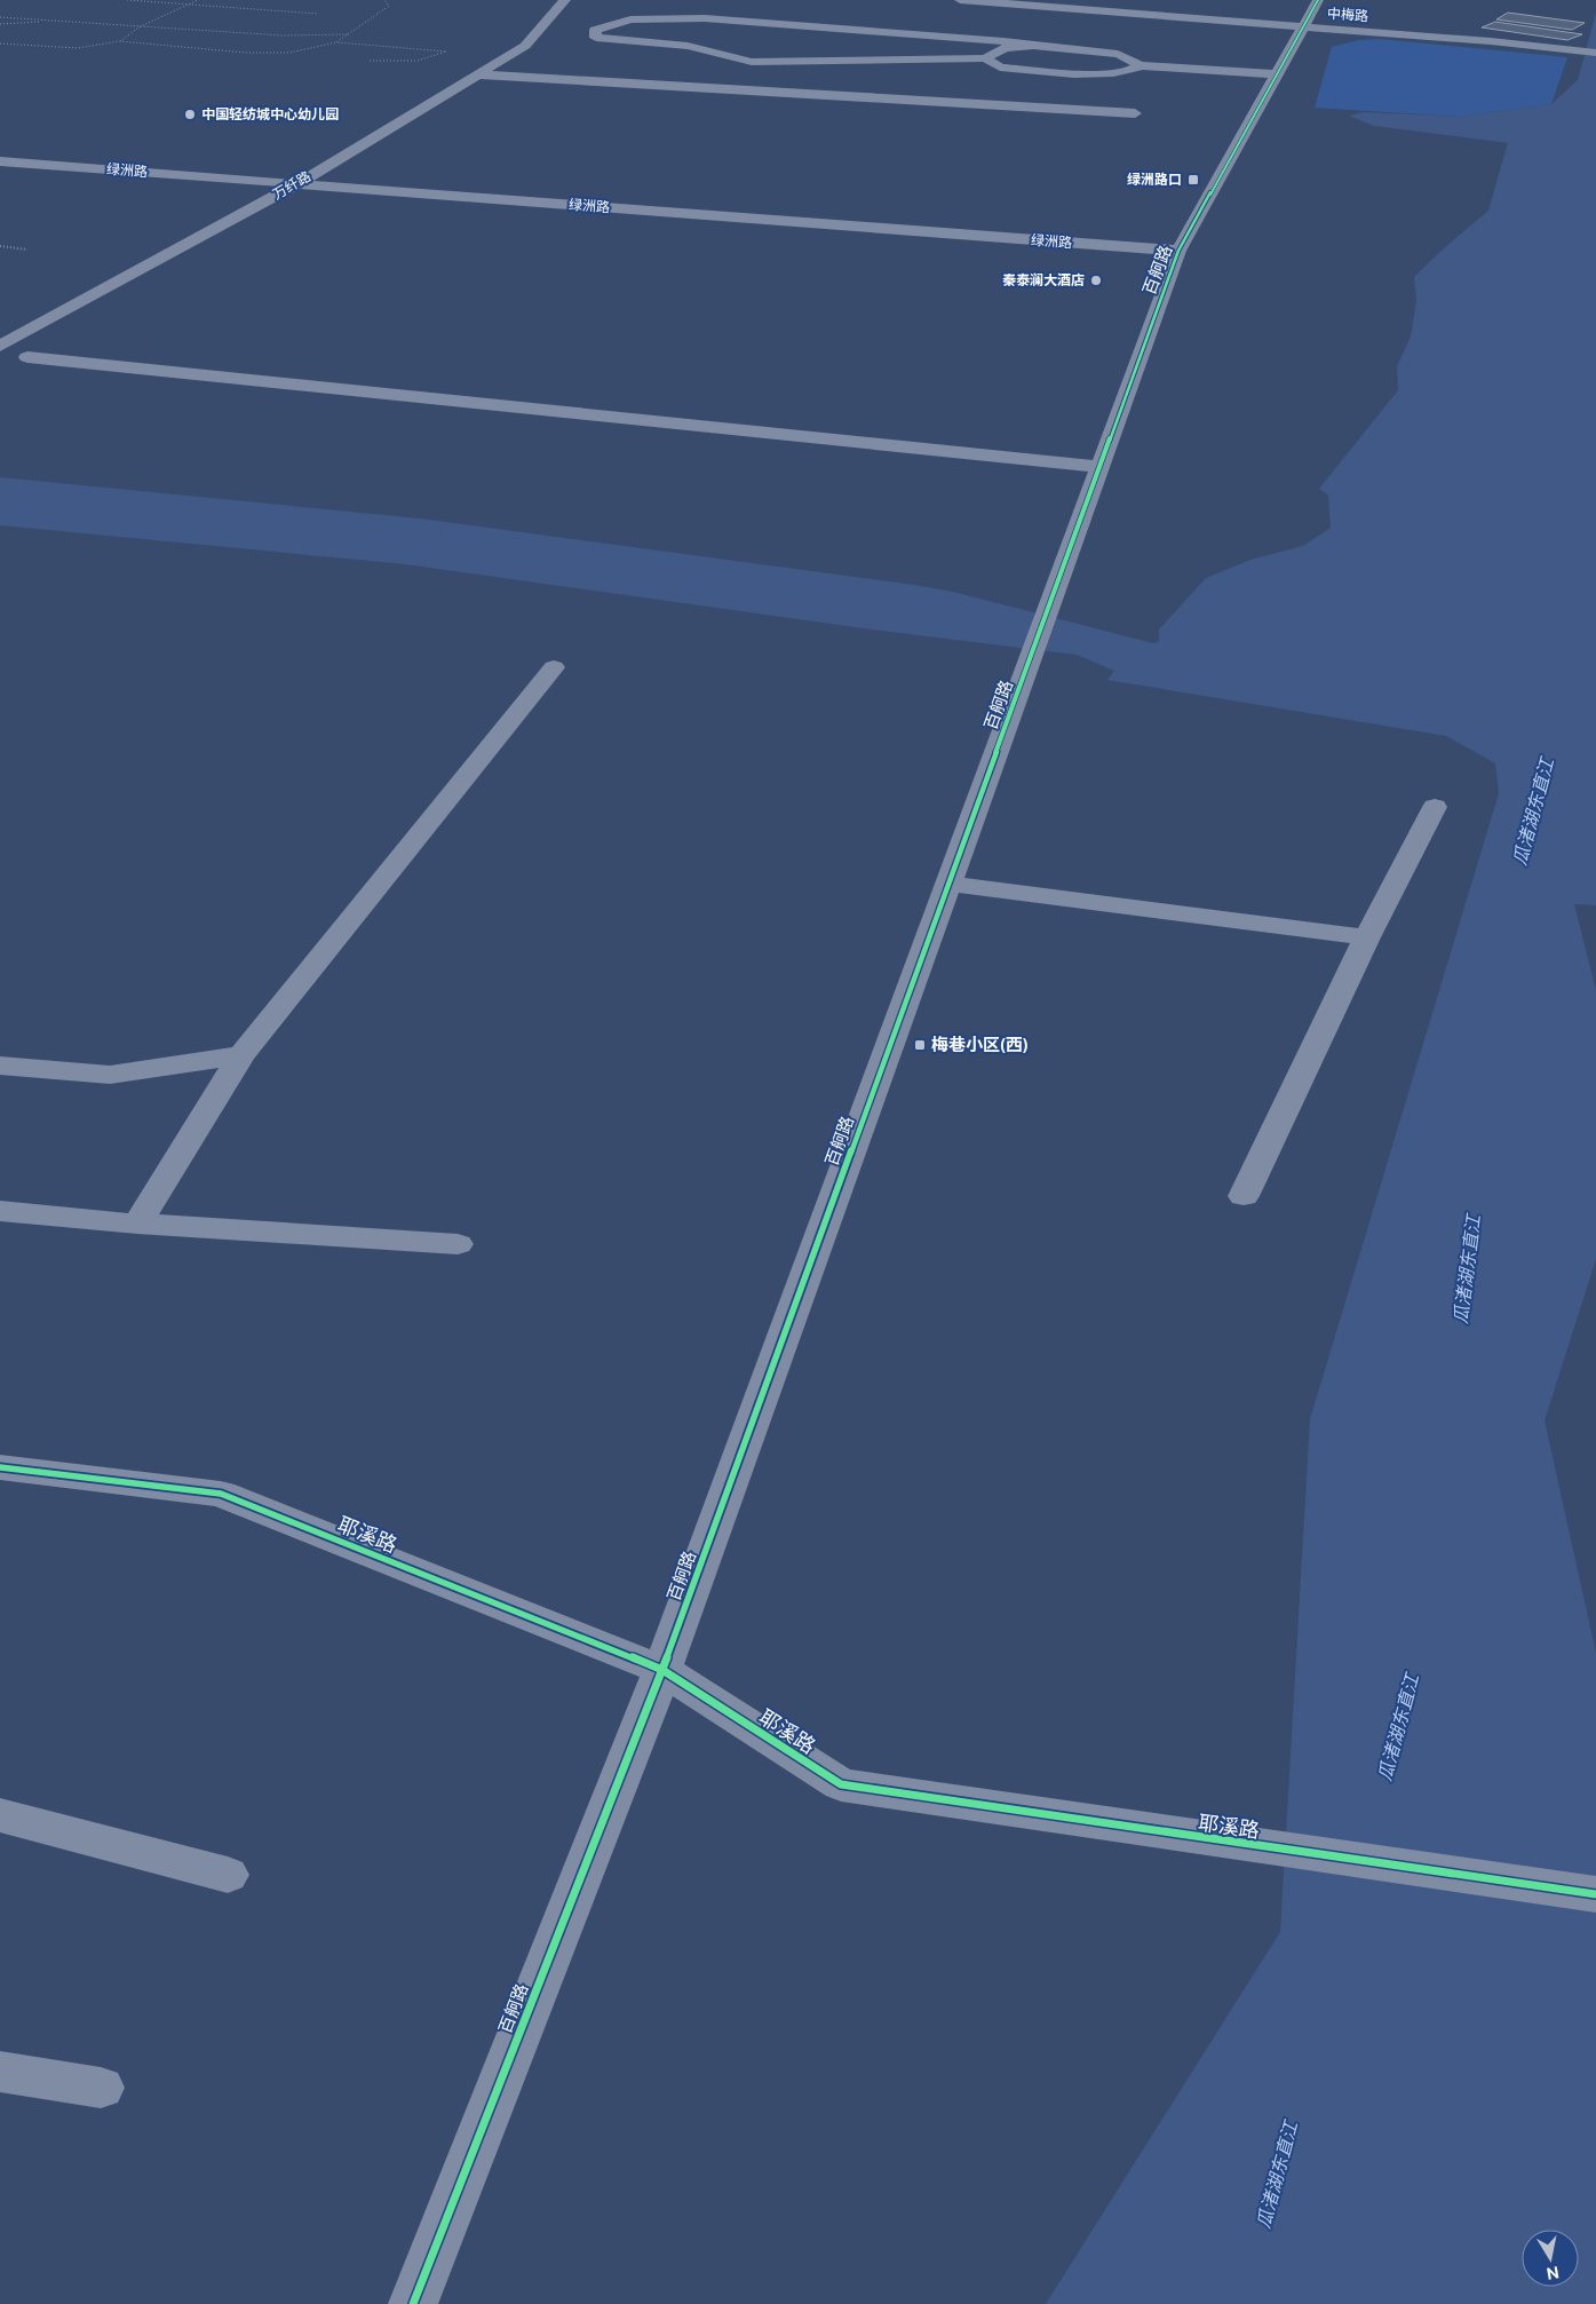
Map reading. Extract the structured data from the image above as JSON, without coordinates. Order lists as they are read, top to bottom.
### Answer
{
  "streets": {
    "street": [
      "中梅路",
      "绿洲路",
      "万纤路",
      "百舸路",
      "耶溪路"
    ]
  },
  "crossings": [
    ["中梅路", "百舸路"],
    ["绿洲路", "万纤路"],
    ["绿洲路", "百舸路"],
    ["百舸路", "耶溪路"]
  ],
  "water": ["瓜渚湖东直江"],
  "places": {
    "other": ["中国轻纺城中心幼儿园", "秦泰澜大酒店"],
    "transit": ["绿洲路口", "梅巷小区(西)"]
  },
  "north": "bottom"
}
